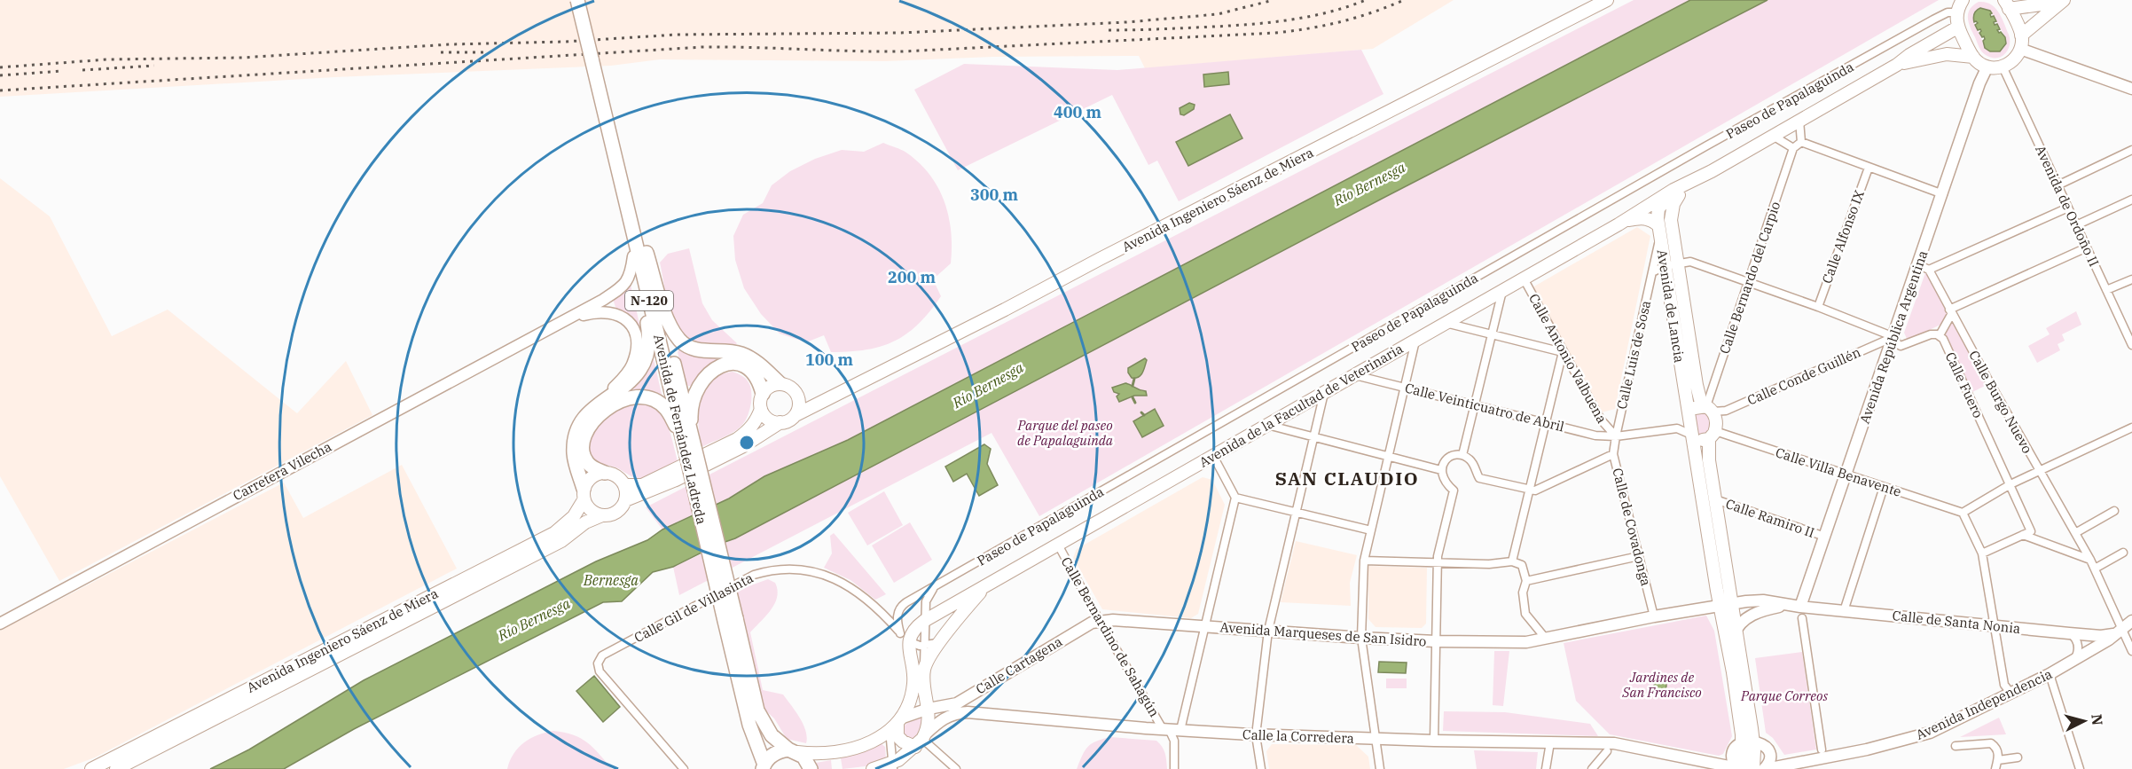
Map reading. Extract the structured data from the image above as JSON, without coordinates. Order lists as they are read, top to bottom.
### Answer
{
  "streets": {
    "highway": ["N-120", "Avenida de Fernández Ladreda"],
    "main road": [
      "Avenida Ingeniero Sáenz de Miera",
      "Avenida de Lancia",
      "Avenida República Argentina",
      "Avenida de la Facultad de Veterinaria",
      "Carretera Vilecha",
      "Calle de Santa Nonia",
      "Avenida Marqueses de San Isidro",
      "Calle Cartagena",
      "Avenida Independencia",
      "Calle la Corredera"
    ],
    "street": [
      "Paseo de Papalaguinda",
      "Avenida de Ordoño II",
      "Calle Alfonso IX",
      "Calle Bernardo del Carpio",
      "Calle Luis de Sosa",
      "Calle Antonio Valbuena",
      "Calle Conde Guillén",
      "Calle Fuero",
      "Calle Burgo Nuevo",
      "Calle Veinticuatro de Abril",
      "Calle Villa Benavente",
      "Calle Ramiro II",
      "Calle de Covadonga",
      "Calle Gil de Villasinta",
      "Calle Bernardino de Sahagún"
    ]
  },
  "crossings": [
    ["Paseo de Papalaguinda", "Avenida de la Facultad de Veterinaria"],
    ["Paseo de Papalaguinda", "Calle Gil de Villasinta"],
    ["Calle Bernardo del Carpio", "Avenida de Lancia"],
    ["Calle Bernardo del Carpio", "Calle Conde Guillén"],
    ["N-120", "Avenida de Fernández Ladreda"],
    ["Avenida de Lancia", "Calle Luis de Sosa"],
    ["Avenida de Lancia", "Calle Conde Guillén"],
    ["Avenida de Lancia", "Avenida de la Facultad de Veterinaria"],
    ["Avenida de Lancia", "Calle Villa Benavente"],
    ["Avenida de Lancia", "Calle Ramiro II"],
    ["Avenida de Lancia", "Avenida Marqueses de San Isidro"],
    ["Avenida República Argentina", "Calle Conde Guillén"],
    ["Avenida República Argentina", "Calle Burgo Nuevo"],
    ["Avenida República Argentina", "Calle Villa Benavente"],
    ["Avenida República Argentina", "Calle Ramiro II"],
    ["Avenida República Argentina", "Calle de Santa Nonia"],
    ["Calle Luis de Sosa", "Calle Antonio Valbuena"],
    ["Calle Luis de Sosa", "Calle Veinticuatro de Abril"],
    ["Calle Luis de Sosa", "Calle de Covadonga"],
    ["Calle Antonio Valbuena", "Avenida de la Facultad de Veterinaria"],
    ["Calle Antonio Valbuena", "Calle Veinticuatro de Abril"],
    ["Calle Antonio Valbuena", "Calle de Covadonga"],
    ["Calle Burgo Nuevo", "Calle de Santa Nonia"],
    ["Calle Burgo Nuevo", "Avenida Independencia"],
    ["Avenida de la Facultad de Veterinaria", "Calle Veinticuatro de Abril"],
    ["Avenida de la Facultad de Veterinaria", "Calle Gil de Villasinta"],
    ["Avenida de la Facultad de Veterinaria", "Calle Bernardino de Sahagún"],
    ["Avenida de la Facultad de Veterinaria", "Calle Cartagena"],
    ["Avenida de la Facultad de Veterinaria", "Calle la Corredera"],
    ["Calle Veinticuatro de Abril", "Calle de Covadonga"],
    ["Calle de Covadonga", "Avenida Marqueses de San Isidro"],
    ["Calle de Santa Nonia", "Avenida Marqueses de San Isidro"],
    ["Calle de Santa Nonia", "Avenida Independencia"],
    ["Avenida Marqueses de San Isidro", "Calle Bernardino de Sahagún"],
    ["Avenida Marqueses de San Isidro", "Calle Cartagena"],
    ["Calle Bernardino de Sahagún", "Calle Cartagena"],
    ["Calle Bernardino de Sahagún", "Calle la Corredera"]
  ],
  "districts": ["SAN CLAUDIO"],
  "water": ["Río Bernesga", "Bernesga"],
  "parks": ["Parque del paseo de Papalaguinda", "Jardines de San Francisco", "Parque Correos"],
  "north": "right",
  "rings": [
    "400 m",
    "300 m",
    "200 m",
    "100 m"
  ]
}
